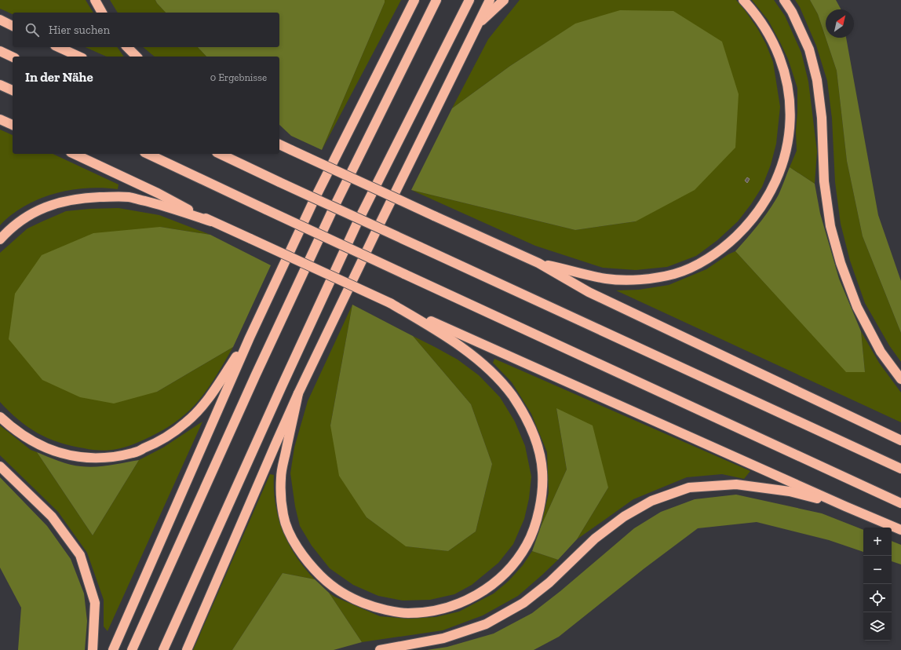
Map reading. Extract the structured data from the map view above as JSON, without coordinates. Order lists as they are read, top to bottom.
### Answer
{
  "north": "top right",
  "page": {
    "search": "Hier suchen",
    "heading": ["In der Nähe", "0 Ergebnisse"],
    "map_buttons": ["+", "−"]
  }
}
